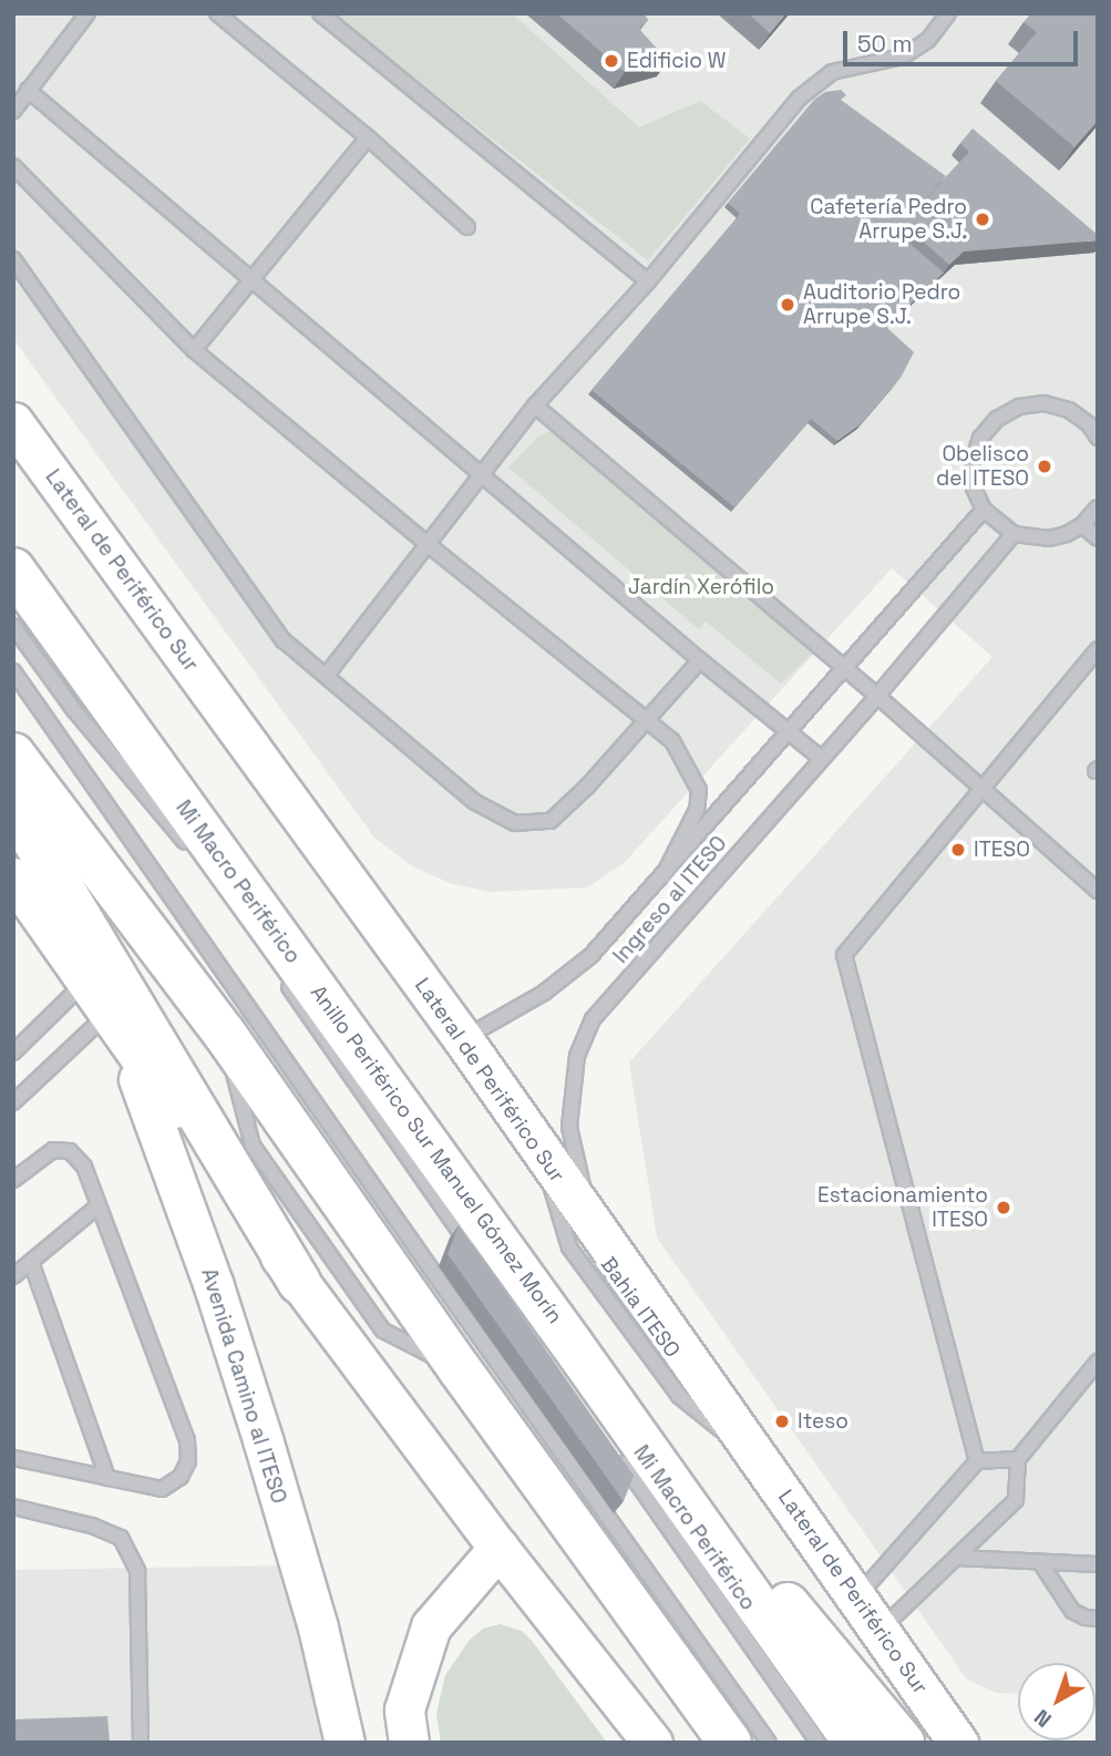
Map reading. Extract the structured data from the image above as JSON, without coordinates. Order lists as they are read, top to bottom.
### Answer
{
  "streets": {
    "highway": ["Anillo Periférico Sur Manuel Gómez Morín"],
    "street": ["Lateral de Periférico Sur", "Avenida Camino al ITESO"],
    "lane": ["Mi Macro Periférico", "Ingreso al ITESO", "Bahia ITESO"]
  },
  "crossings": [
    ["Lateral de Periférico Sur", "Ingreso al ITESO"],
    ["Lateral de Periférico Sur", "Bahia ITESO"]
  ],
  "parks": ["Jardín Xerófilo"],
  "places": [
    "Edificio W",
    "Cafetería Pedro Arrupe S.J.",
    "Auditorio Pedro Arrupe S.J.",
    "Obelisco del ITESO",
    "ITESO",
    "Estacionamiento ITESO",
    "Iteso"
  ],
  "scale_bar": "50 m",
  "north": "bottom left"
}
